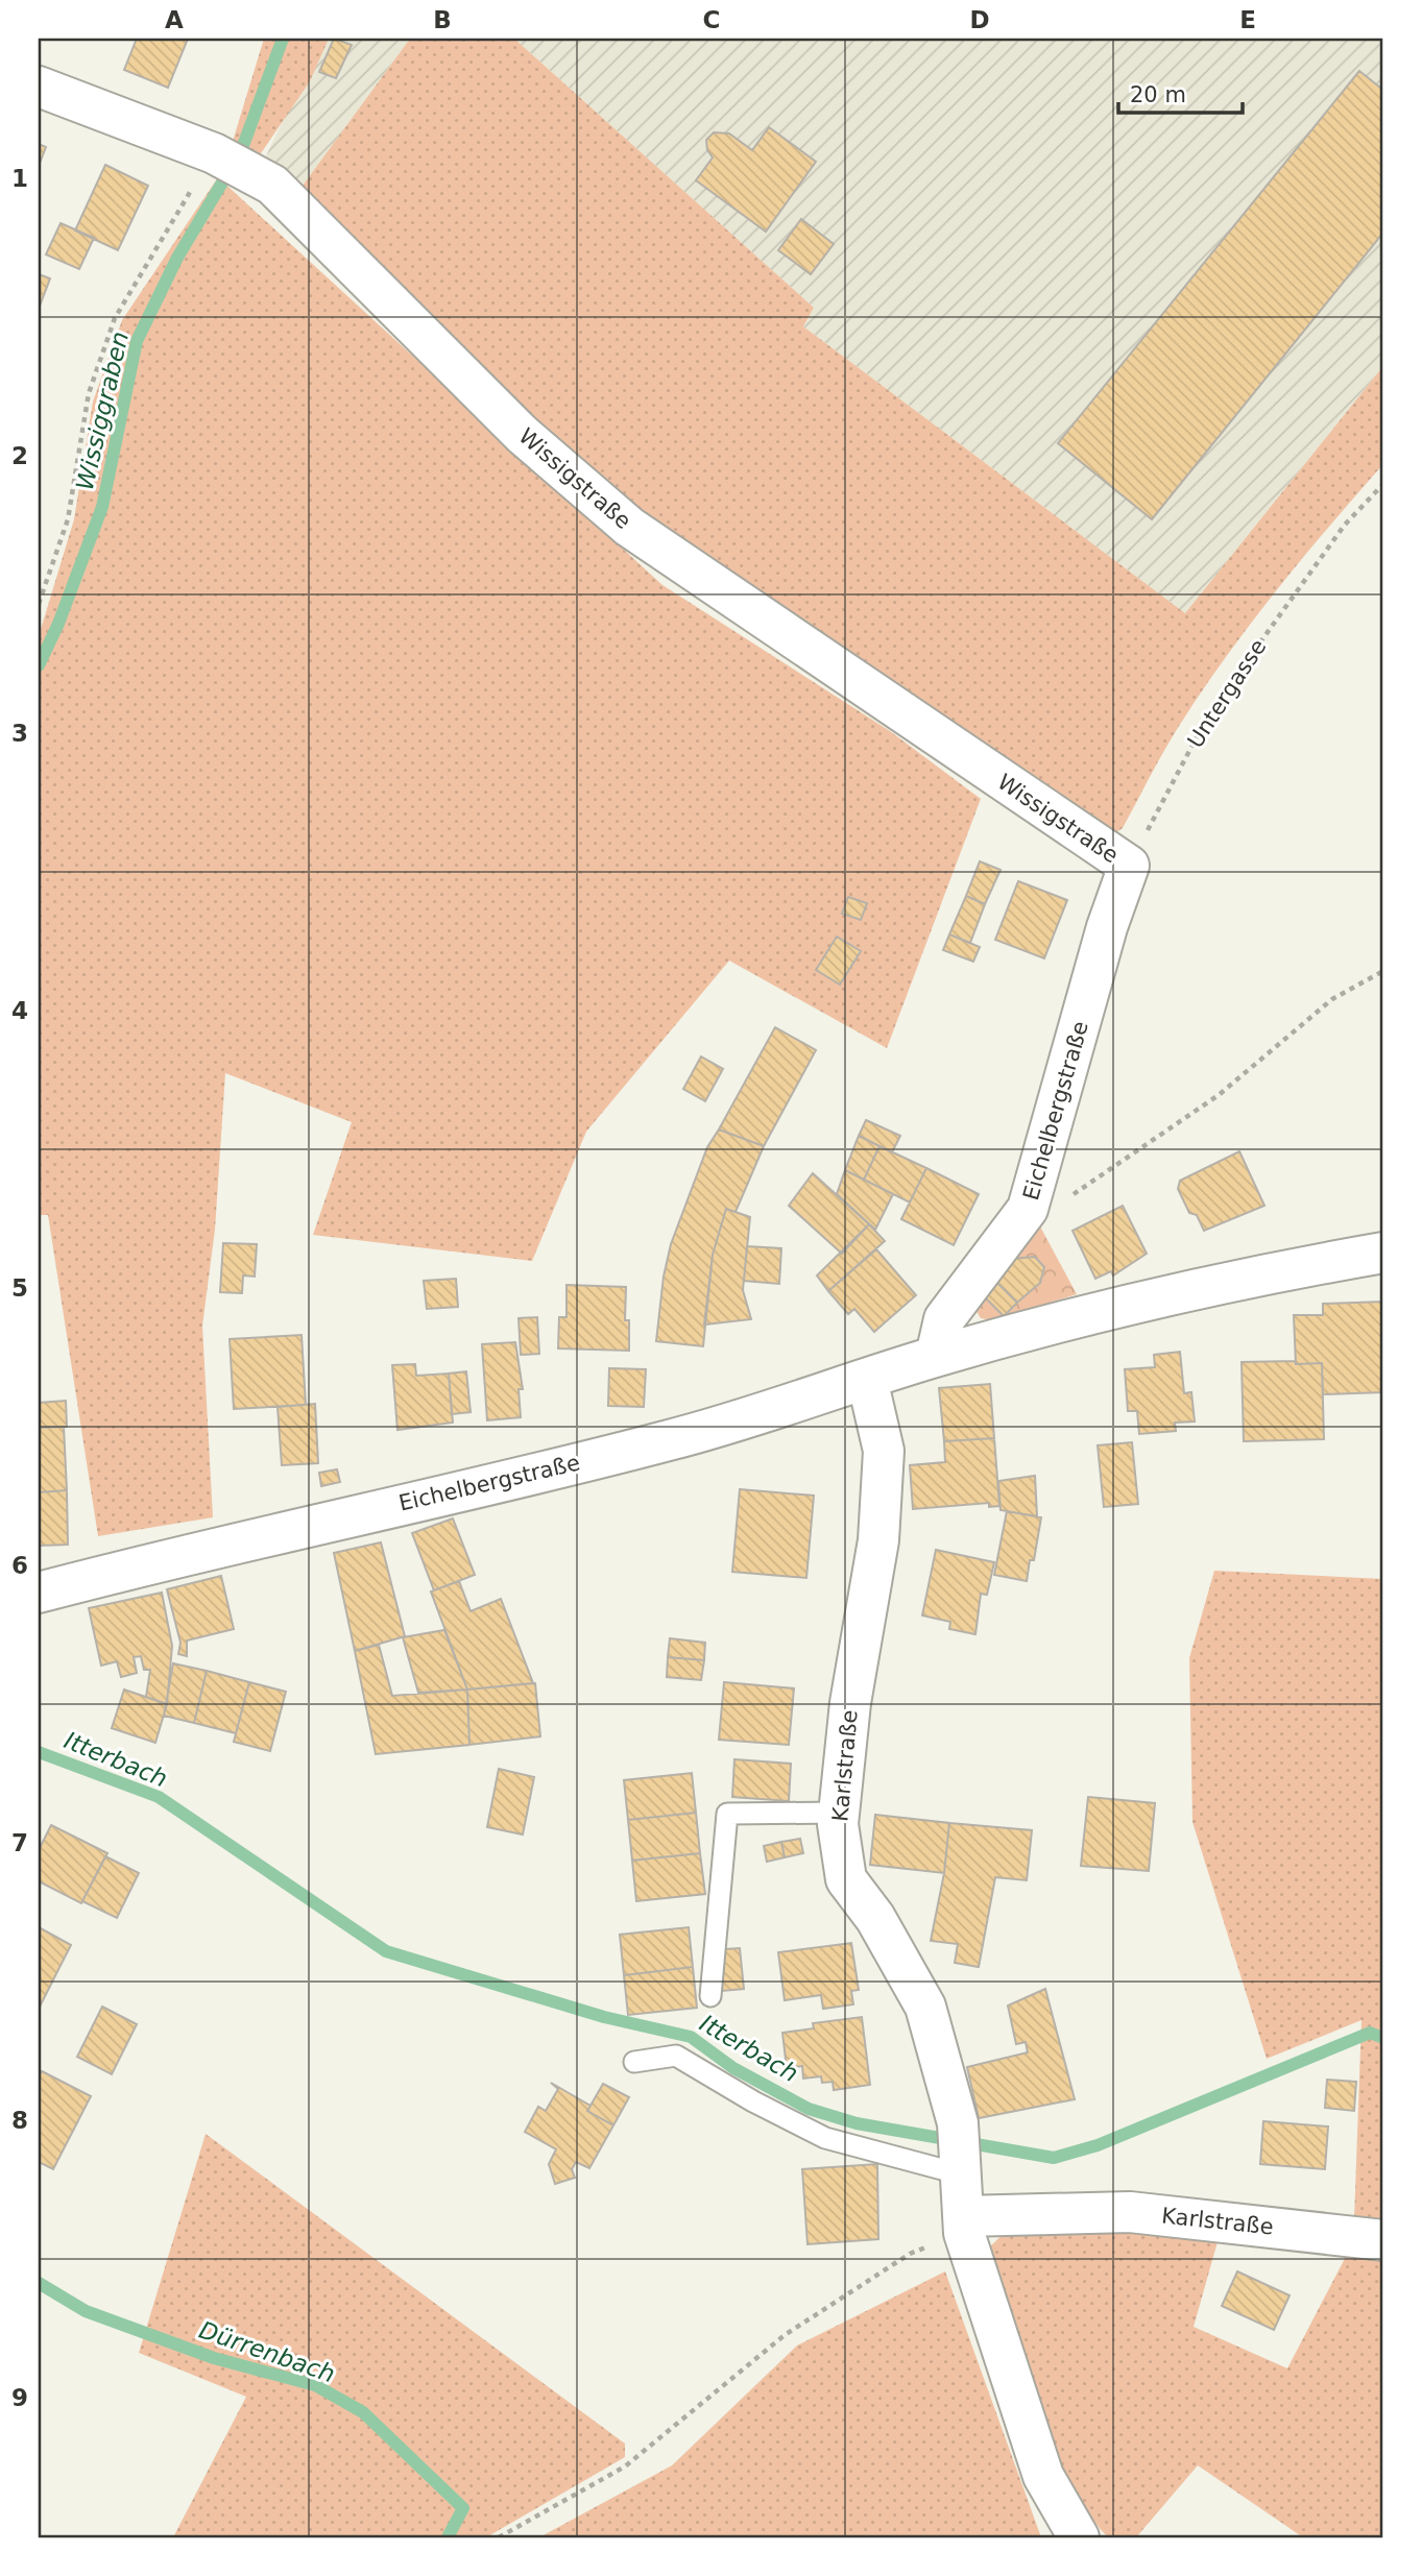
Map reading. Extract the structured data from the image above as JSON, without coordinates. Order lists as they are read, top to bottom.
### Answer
{
  "streets": {
    "street": ["Wissigstraße", "Eichelbergstraße", "Karlstraße"],
    "path": ["Untergasse"]
  },
  "crossings": [
    ["Wissigstraße", "Untergasse"],
    ["Wissigstraße", "Eichelbergstraße"],
    ["Untergasse", "Eichelbergstraße"],
    ["Eichelbergstraße", "Karlstraße"]
  ],
  "water": ["Wissiggraben", "Itterbach", "Dürrenbach"],
  "scale_bar": "20 m",
  "grid": {
    "columns": [
      "A",
      "B",
      "C",
      "D",
      "E"
    ],
    "rows": [
      "1",
      "2",
      "3",
      "4",
      "5",
      "6",
      "7",
      "8",
      "9"
    ]
  }
}
